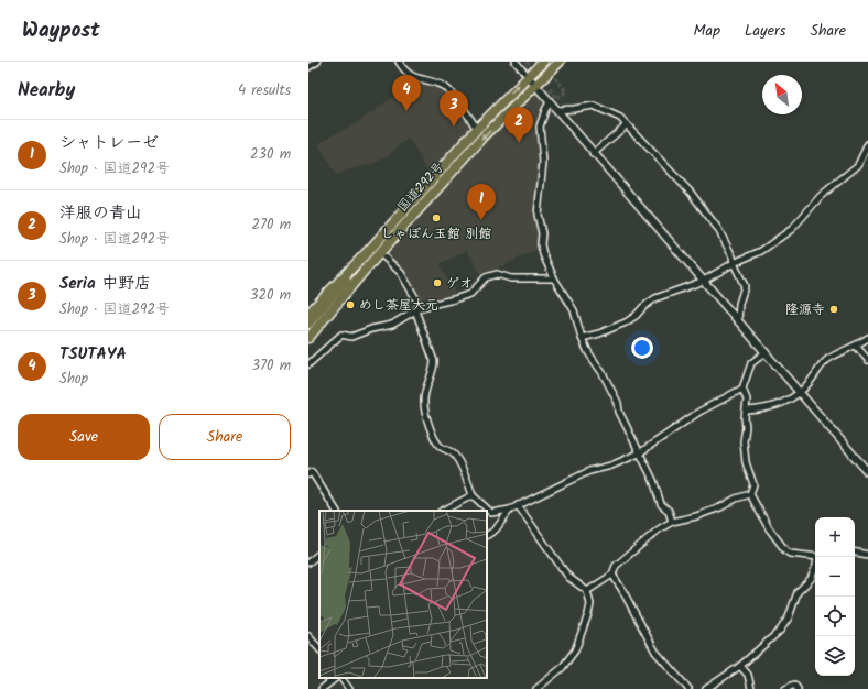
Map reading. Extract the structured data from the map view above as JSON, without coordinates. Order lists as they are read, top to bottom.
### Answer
{
  "streets": {
    "main road": ["国道292号"]
  },
  "places": [
    "しゃぼん玉館 別館",
    "ゲオ",
    "めし茶屋大元",
    "隆源寺"
  ],
  "north": "top left",
  "page": {
    "header": "Waypost",
    "nav": ["Map", "Layers", "Share"],
    "heading": ["Nearby", "4 results"],
    "pins": [
      "4",
      "3",
      "2",
      "1"
    ],
    "list": [
      {
        "mark": "1",
        "name": "シャトレーゼ",
        "note": "Shop · 国道292号",
        "value": "230 m"
      },
      {
        "mark": "2",
        "name": "洋服の青山",
        "note": "Shop · 国道292号",
        "value": "270 m"
      },
      {
        "mark": "3",
        "name": "Seria 中野店",
        "note": "Shop · 国道292号",
        "value": "320 m"
      },
      {
        "mark": "4",
        "name": "TSUTAYA",
        "note": "Shop",
        "value": "370 m"
      }
    ],
    "buttons": ["Save", "Share"],
    "map_buttons": ["+", "−"]
  }
}
